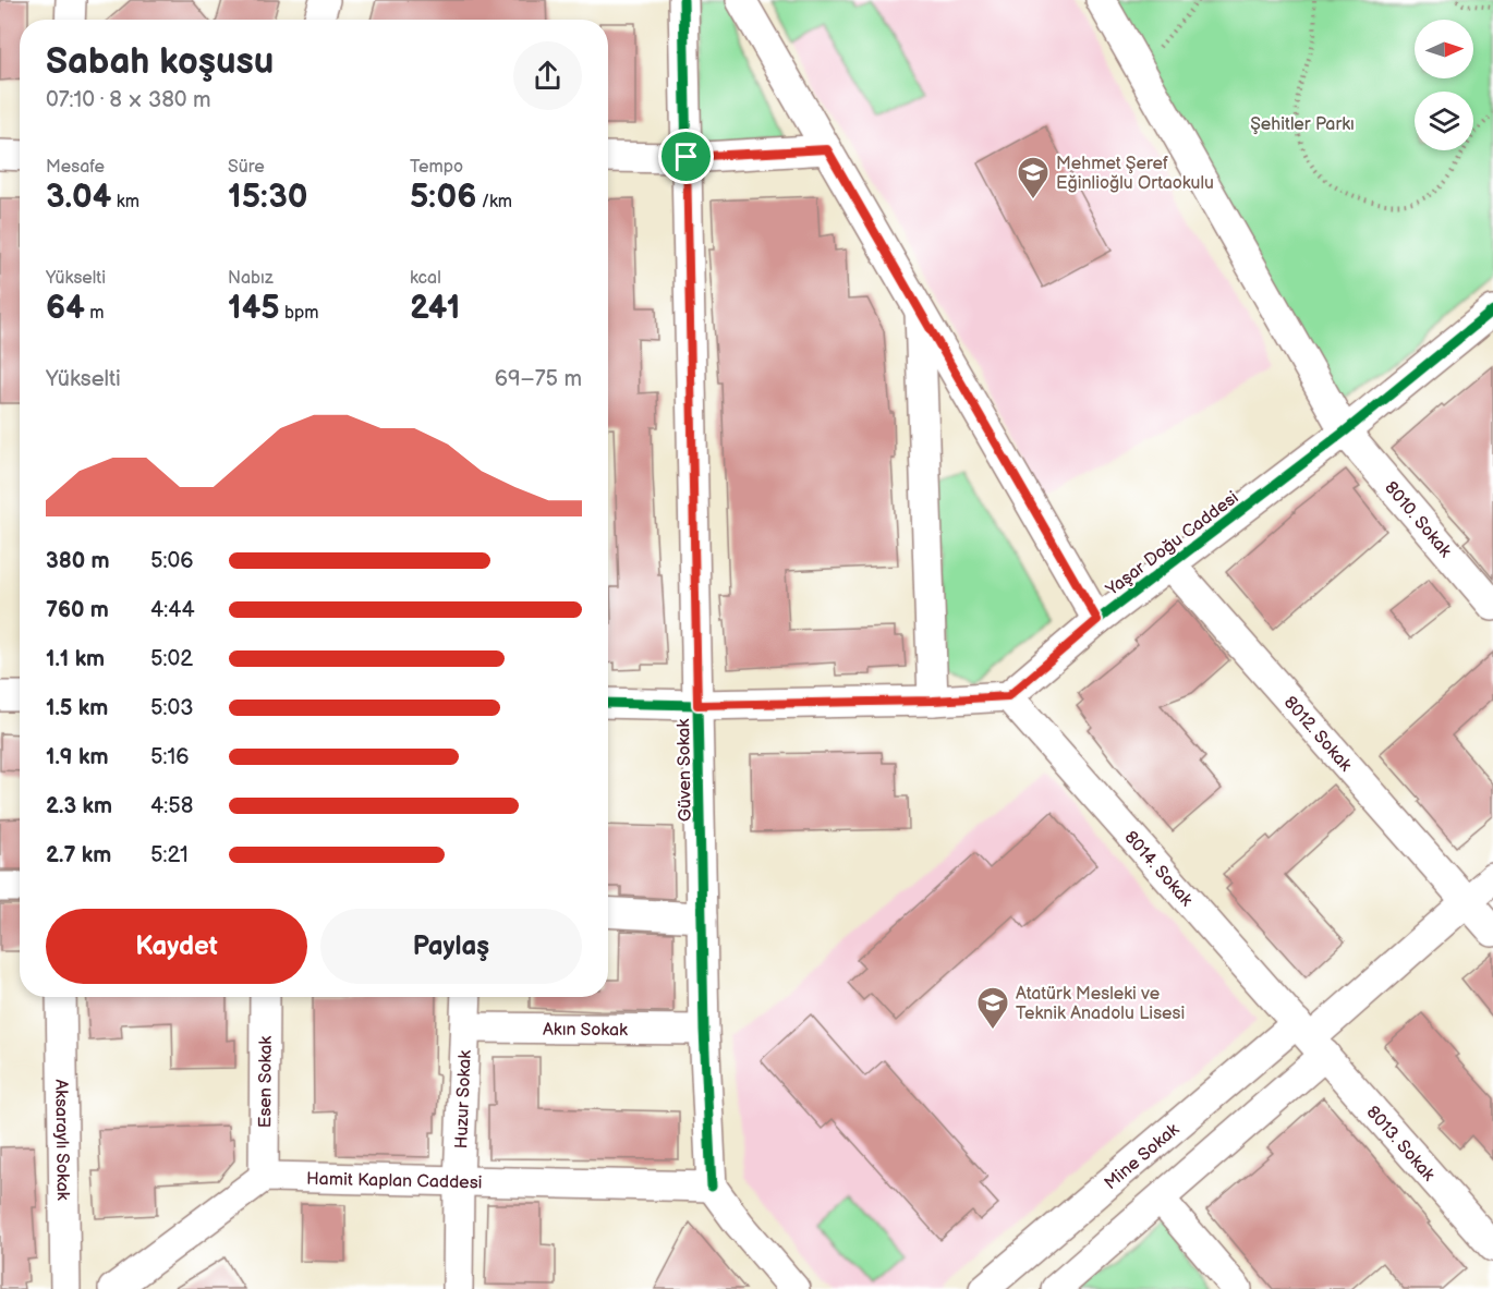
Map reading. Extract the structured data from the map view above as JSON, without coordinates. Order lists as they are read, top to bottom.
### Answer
{
  "streets": {
    "street": [
      "8010. Sokak",
      "Yaşar Doğu Caddesi",
      "8012. Sokak",
      "Güven Sokak",
      "8014. Sokak",
      "Akın Sokak",
      "Esen Sokak",
      "Huzur Sokak",
      "Aksaraylı Sokak",
      "8013. Sokak",
      "Mine Sokak",
      "Hamit Kaplan Caddesi"
    ]
  },
  "crossings": [
    ["8010. Sokak", "Yaşar Doğu Caddesi"],
    ["Yaşar Doğu Caddesi", "8012. Sokak"],
    ["Yaşar Doğu Caddesi", "8014. Sokak"],
    ["Güven Sokak", "Akın Sokak"],
    ["Güven Sokak", "Hamit Kaplan Caddesi"],
    ["8014. Sokak", "8013. Sokak"],
    ["8014. Sokak", "Mine Sokak"],
    ["Akın Sokak", "Huzur Sokak"],
    ["Esen Sokak", "Hamit Kaplan Caddesi"],
    ["Huzur Sokak", "Hamit Kaplan Caddesi"],
    ["8013. Sokak", "Mine Sokak"]
  ],
  "parks": ["Şehitler Parkı"],
  "places": {
    "school or university": ["Mehmet Şeref Eğinlioğlu Ortaokulu", "Atatürk Mesleki ve Teknik Anadolu Lisesi"]
  },
  "north": "right",
  "page": {
    "heading": ["Sabah koşusu", "07:10 · 8 × 380 m"],
    "stats": [
      ["Mesafe", "3.04 km"],
      ["Süre", "15:30"],
      ["Tempo", "5:06 /km"],
      ["Yükselti", "64 m"],
      ["Nabız", "145 bpm"],
      ["kcal", "241"]
    ],
    "chart": ["Yükselti", "69–75 m"],
    "list": [
      {
        "name": "380 m",
        "note": "5:06"
      },
      {
        "name": "760 m",
        "note": "4:44"
      },
      {
        "name": "1.1 km",
        "note": "5:02"
      },
      {
        "name": "1.5 km",
        "note": "5:03"
      },
      {
        "name": "1.9 km",
        "note": "5:16"
      },
      {
        "name": "2.3 km",
        "note": "4:58"
      },
      {
        "name": "2.7 km",
        "note": "5:21"
      }
    ],
    "buttons": ["Kaydet", "Paylaş"]
  }
}
